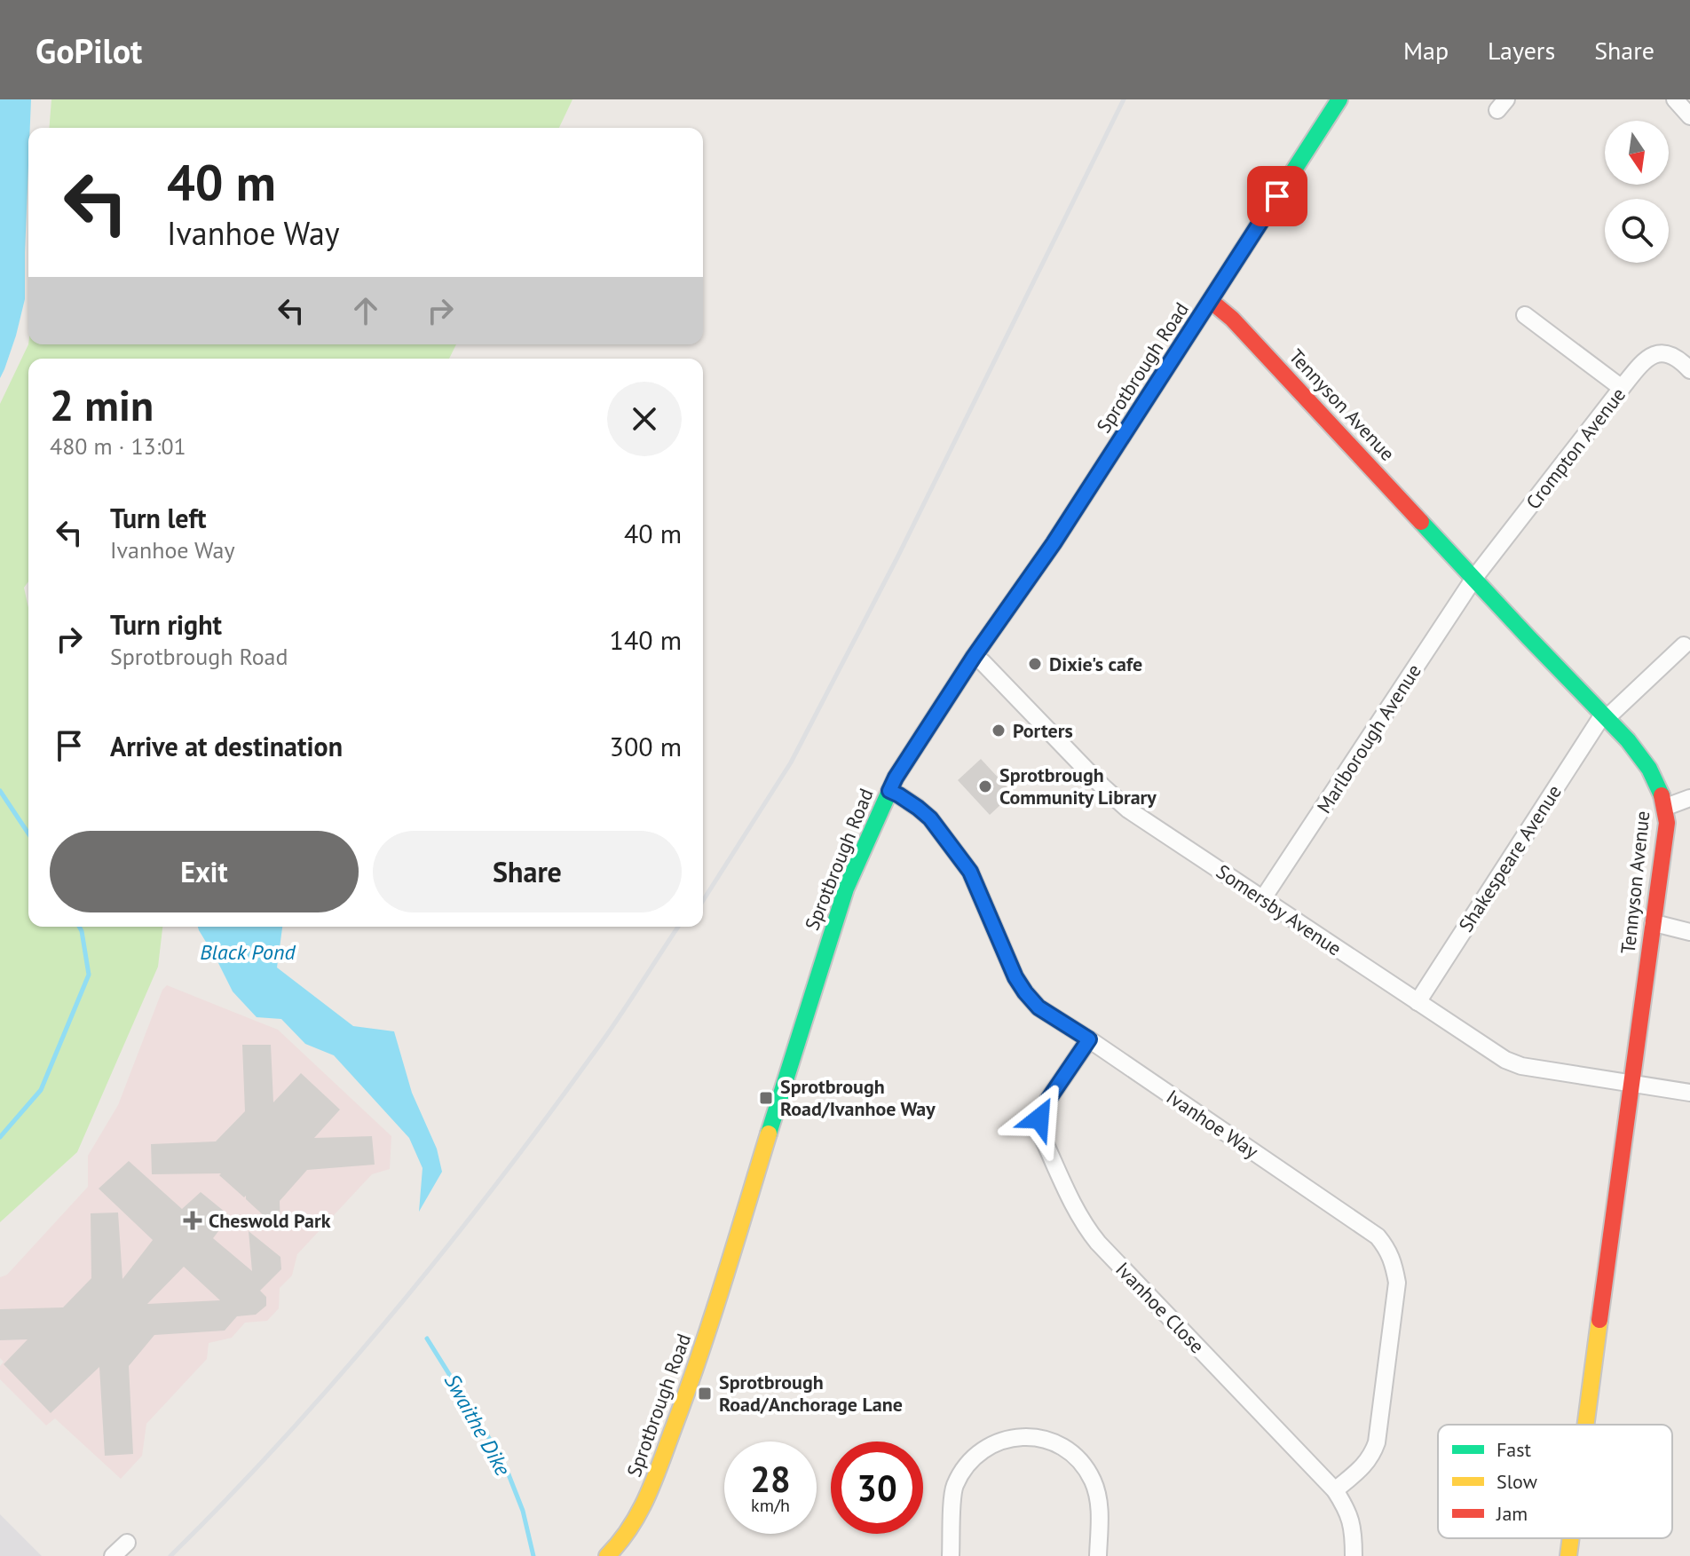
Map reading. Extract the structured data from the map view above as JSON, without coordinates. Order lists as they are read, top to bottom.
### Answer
{
  "streets": {
    "street": [
      "Sprotbrough Road",
      "Tennyson Avenue",
      "Crompton Avenue",
      "Marlborough Avenue",
      "Shakespeare Avenue",
      "Somersby Avenue",
      "Ivanhoe Way",
      "Ivanhoe Close"
    ]
  },
  "crossings": [
    ["Sprotbrough Road", "Tennyson Avenue"],
    ["Sprotbrough Road", "Somersby Avenue"],
    ["Sprotbrough Road", "Ivanhoe Way"],
    ["Tennyson Avenue", "Crompton Avenue"],
    ["Tennyson Avenue", "Marlborough Avenue"],
    ["Tennyson Avenue", "Shakespeare Avenue"],
    ["Tennyson Avenue", "Somersby Avenue"],
    ["Crompton Avenue", "Marlborough Avenue"],
    ["Marlborough Avenue", "Somersby Avenue"],
    ["Shakespeare Avenue", "Somersby Avenue"],
    ["Ivanhoe Way", "Ivanhoe Close"]
  ],
  "water": ["Black Pond", "Swaithe Dike"],
  "places": {
    "other": ["Dixie's cafe", "Porters", "Sprotbrough Community Library"],
    "transit": ["Sprotbrough Road/Ivanhoe Way", "Sprotbrough Road/Anchorage Lane"],
    "health": ["Cheswold Park"]
  },
  "legend": ["Fast", "Slow", "Jam"],
  "north": "bottom",
  "page": {
    "header": "GoPilot",
    "nav": ["Map", "Layers", "Share"],
    "turn": ["40 m", "Ivanhoe Way"],
    "heading": ["2 min", "480 m · 13:01"],
    "list": [
      {
        "name": "Turn left",
        "note": "Ivanhoe Way",
        "value": "40 m"
      },
      {
        "name": "Turn right",
        "note": "Sprotbrough Road",
        "value": "140 m"
      },
      {
        "name": "Arrive at destination",
        "value": "300 m"
      }
    ],
    "buttons": ["Exit", "Share"],
    "speed": "28 km/h",
    "limit": "30"
  }
}
